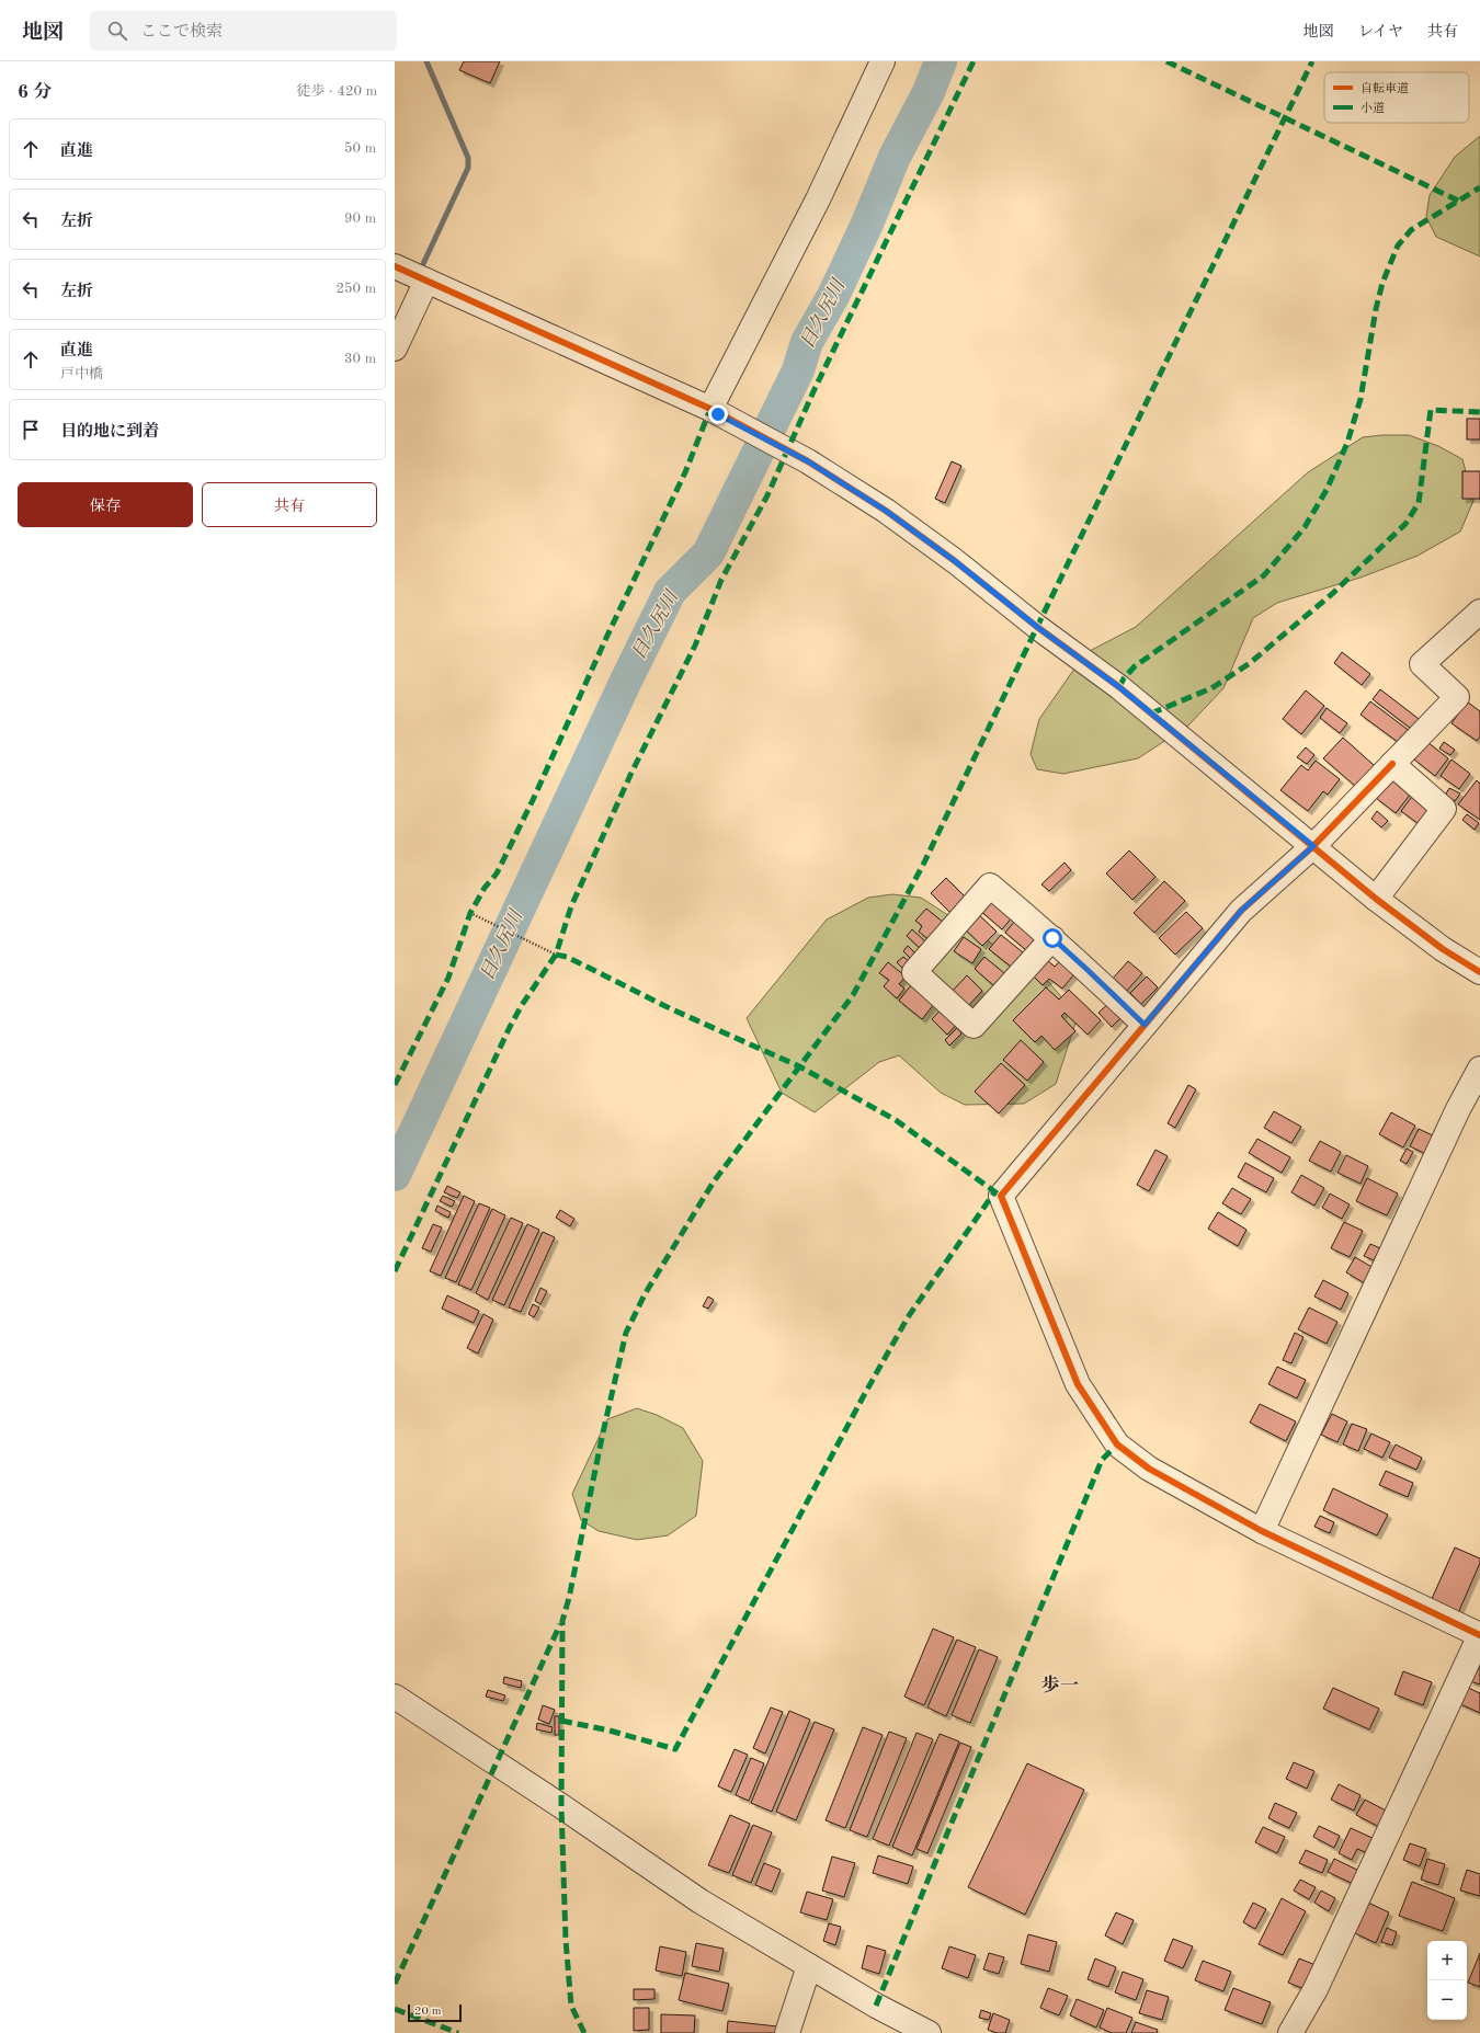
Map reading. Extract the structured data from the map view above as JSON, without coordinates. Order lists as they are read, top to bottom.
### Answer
{
  "districts": ["歩一"],
  "water": ["目久尻川"],
  "legend": ["自転車道", "小道"],
  "scale_bar": "20 m",
  "page": {
    "header": "地図",
    "search": "ここで検索",
    "nav": ["地図", "レイヤ", "共有"],
    "heading": ["6 分", "徒歩 · 420 m"],
    "list": [
      ["直進", "50 m"],
      ["左折", "90 m"],
      ["左折", "250 m"],
      ["直進", "戸中橋", "30 m"],
      "目的地に到着"
    ],
    "buttons": ["保存", "共有"],
    "map_buttons": ["+", "−"],
    "scale": "20 m"
  }
}
